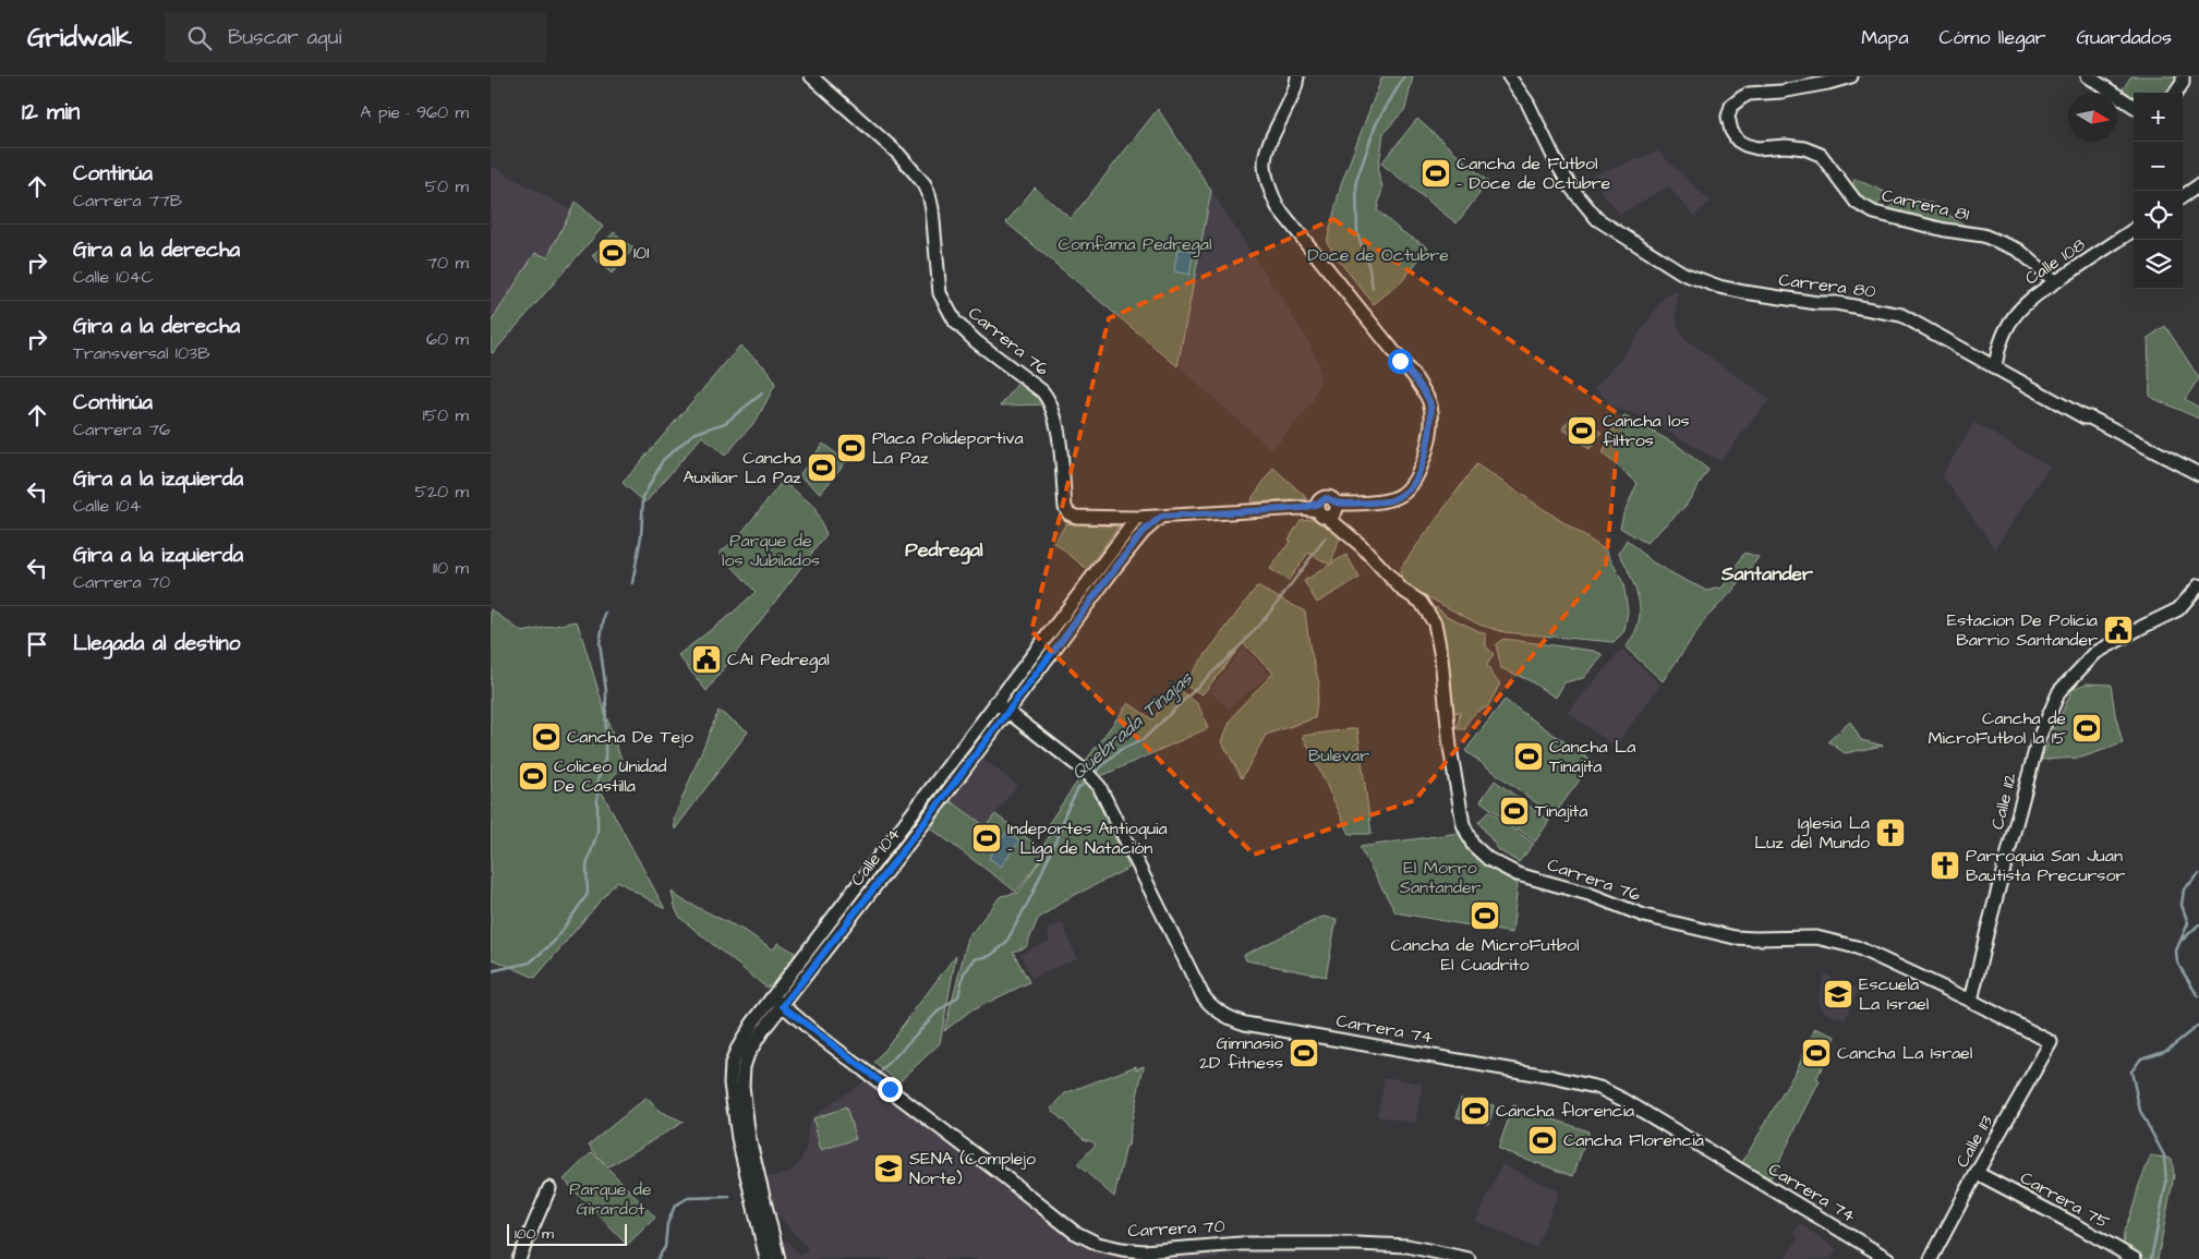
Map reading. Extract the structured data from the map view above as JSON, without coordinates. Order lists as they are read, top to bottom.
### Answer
{
  "streets": {
    "main road": [
      "Carrera 81",
      "Calle 108",
      "Carrera 80",
      "Carrera 76",
      "Calle 112",
      "Calle 104",
      "Carrera 74",
      "Calle 113",
      "Carrera 75",
      "Carrera 70"
    ]
  },
  "crossings": [
    ["Carrera 81", "Calle 108"],
    ["Calle 108", "Carrera 80"],
    ["Carrera 76", "Calle 112"],
    ["Carrera 76", "Calle 104"],
    ["Carrera 76", "Calle 113"],
    ["Calle 104", "Carrera 74"],
    ["Calle 104", "Carrera 70"],
    ["Calle 113", "Carrera 75"]
  ],
  "districts": ["Pedregal", "Santander"],
  "water": ["Quebrada Tinajas"],
  "parks": [
    "Comfama Pedregal",
    "Doce de Octubre",
    "Parque de los Jubilados",
    "Bulevar",
    "El Morro Santander",
    "Parque de Girardot"
  ],
  "places": {
    "sports": [
      "Cancha de Futbol - Doce de Octubre",
      "101",
      "Cancha los filtros",
      "Placa Polideportiva La Paz",
      "Cancha Auxiliar La Paz",
      "Cancha de MicroFutbol la 15",
      "Cancha De Tejo",
      "Cancha La Tinajita",
      "Coliceo Unidad De Castilla",
      "Tinajita",
      "Indeportes Antioquia - Liga de Natación",
      "Cancha de MicroFutbol El Cuadrito",
      "Gimnasio 2D fitness",
      "Cancha La Israel",
      "Cancha florencia",
      "Cancha Florencia"
    ],
    "public building": ["Estacion De Policia Barrio Santander", "CAI Pedregal"],
    "church": ["Iglesia La Luz del Mundo", "Parroquia San Juan Bautista Precursor"],
    "school or university": ["Escuela La Israel", "SENA (Complejo Norte)"]
  },
  "scale_bar": "100 m",
  "north": "right",
  "page": {
    "header": "Gridwalk",
    "search": "Buscar aquí",
    "nav": ["Mapa", "Cómo llegar", "Guardados"],
    "heading": ["12 min", "A pie · 960 m"],
    "map_buttons": ["+", "−"],
    "list": [
      ["Continúa", "Carrera 77B", "50 m"],
      ["Gira a la derecha", "Calle 104C", "70 m"],
      ["Gira a la derecha", "Transversal 103B", "60 m"],
      ["Continúa", "Carrera 76", "150 m"],
      ["Gira a la izquierda", "Calle 104", "520 m"],
      ["Gira a la izquierda", "Carrera 70", "110 m"],
      "Llegada al destino"
    ],
    "scale": "100 m"
  }
}
